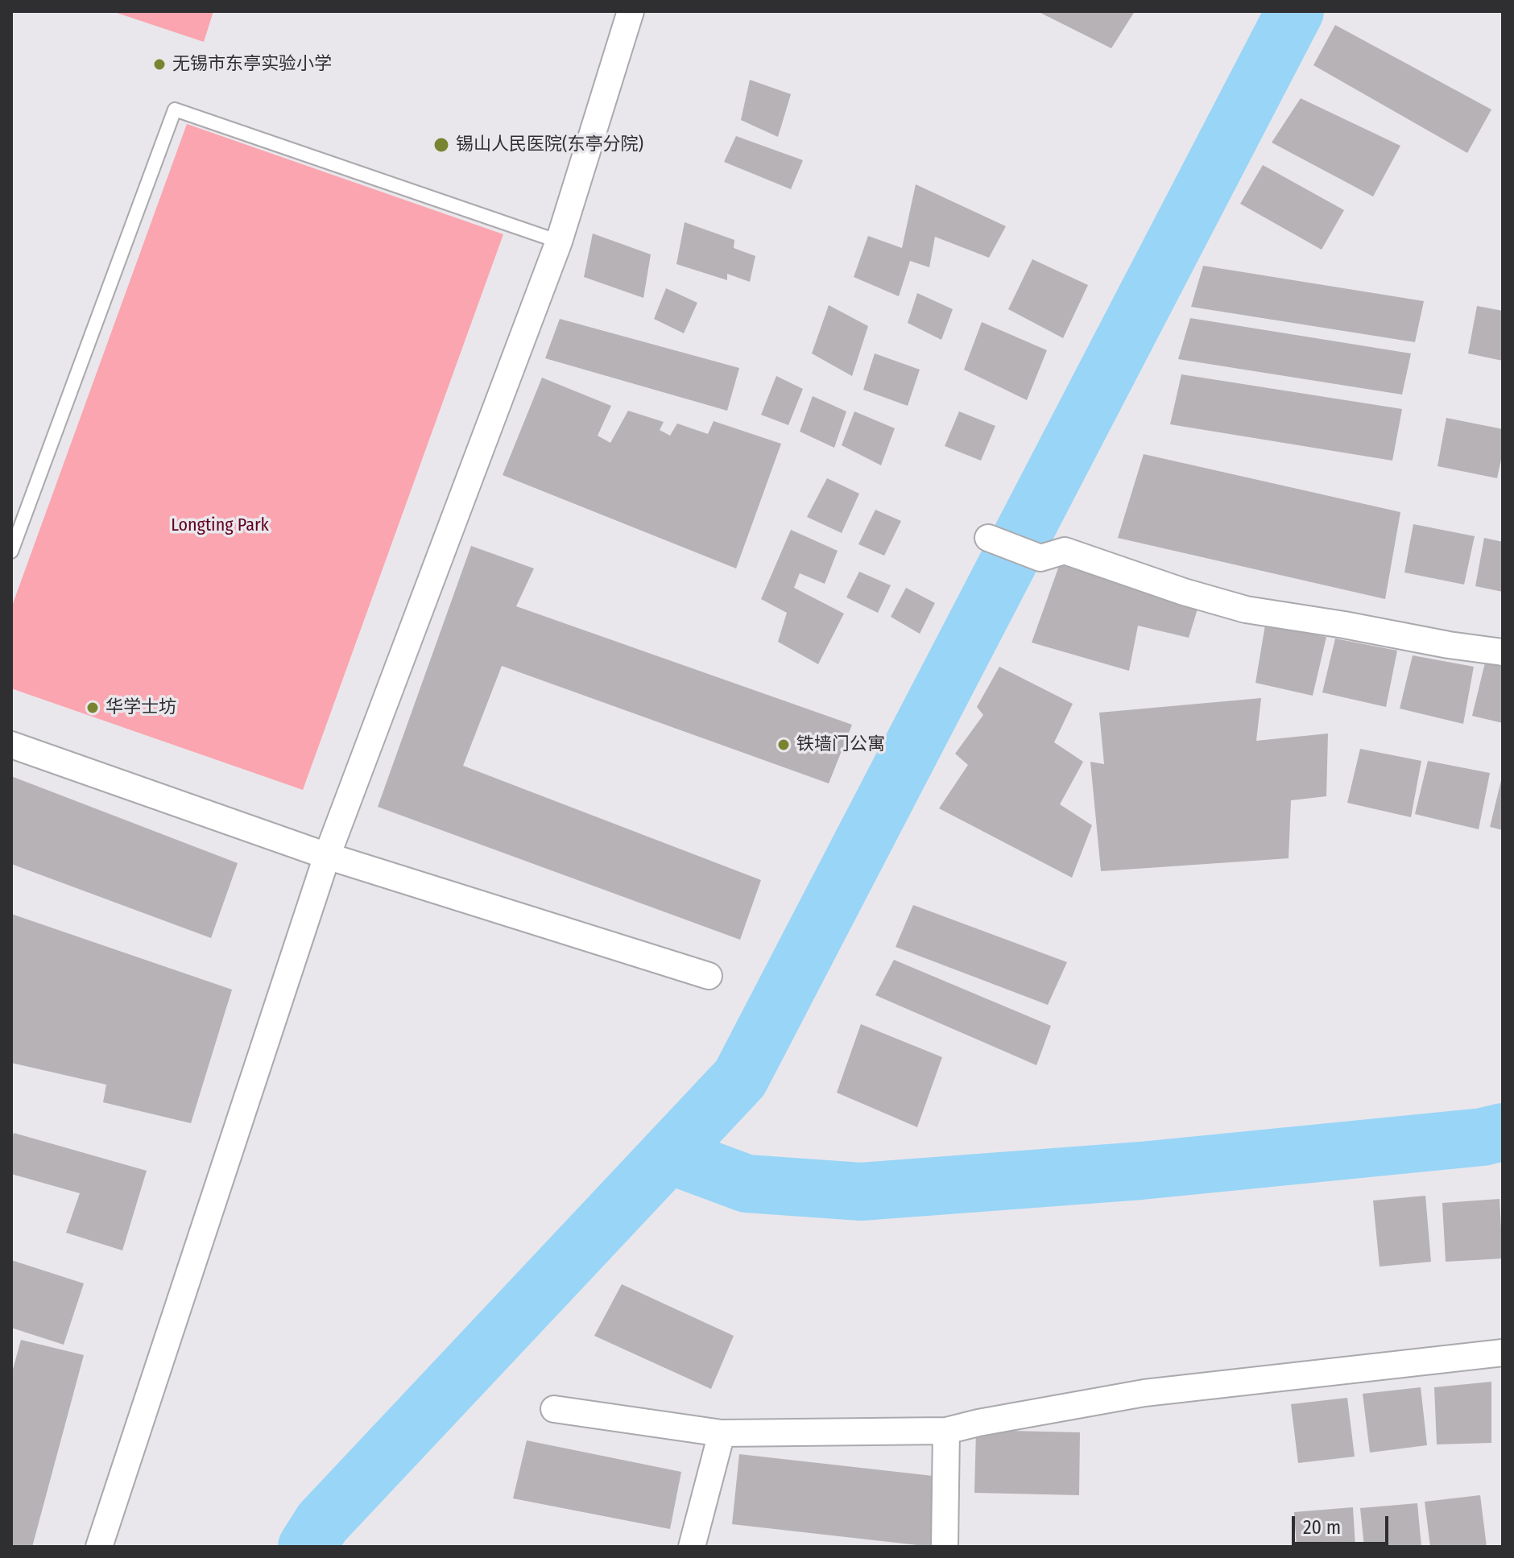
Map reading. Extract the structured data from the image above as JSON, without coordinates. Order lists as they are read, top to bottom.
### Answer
{
  "parks": ["Longting Park"],
  "places": [
    "无锡市东亭实验小学",
    "锡山人民医院(东亭分院)",
    "华学士坊",
    "铁墙门公寓"
  ],
  "scale_bar": "20 m"
}
